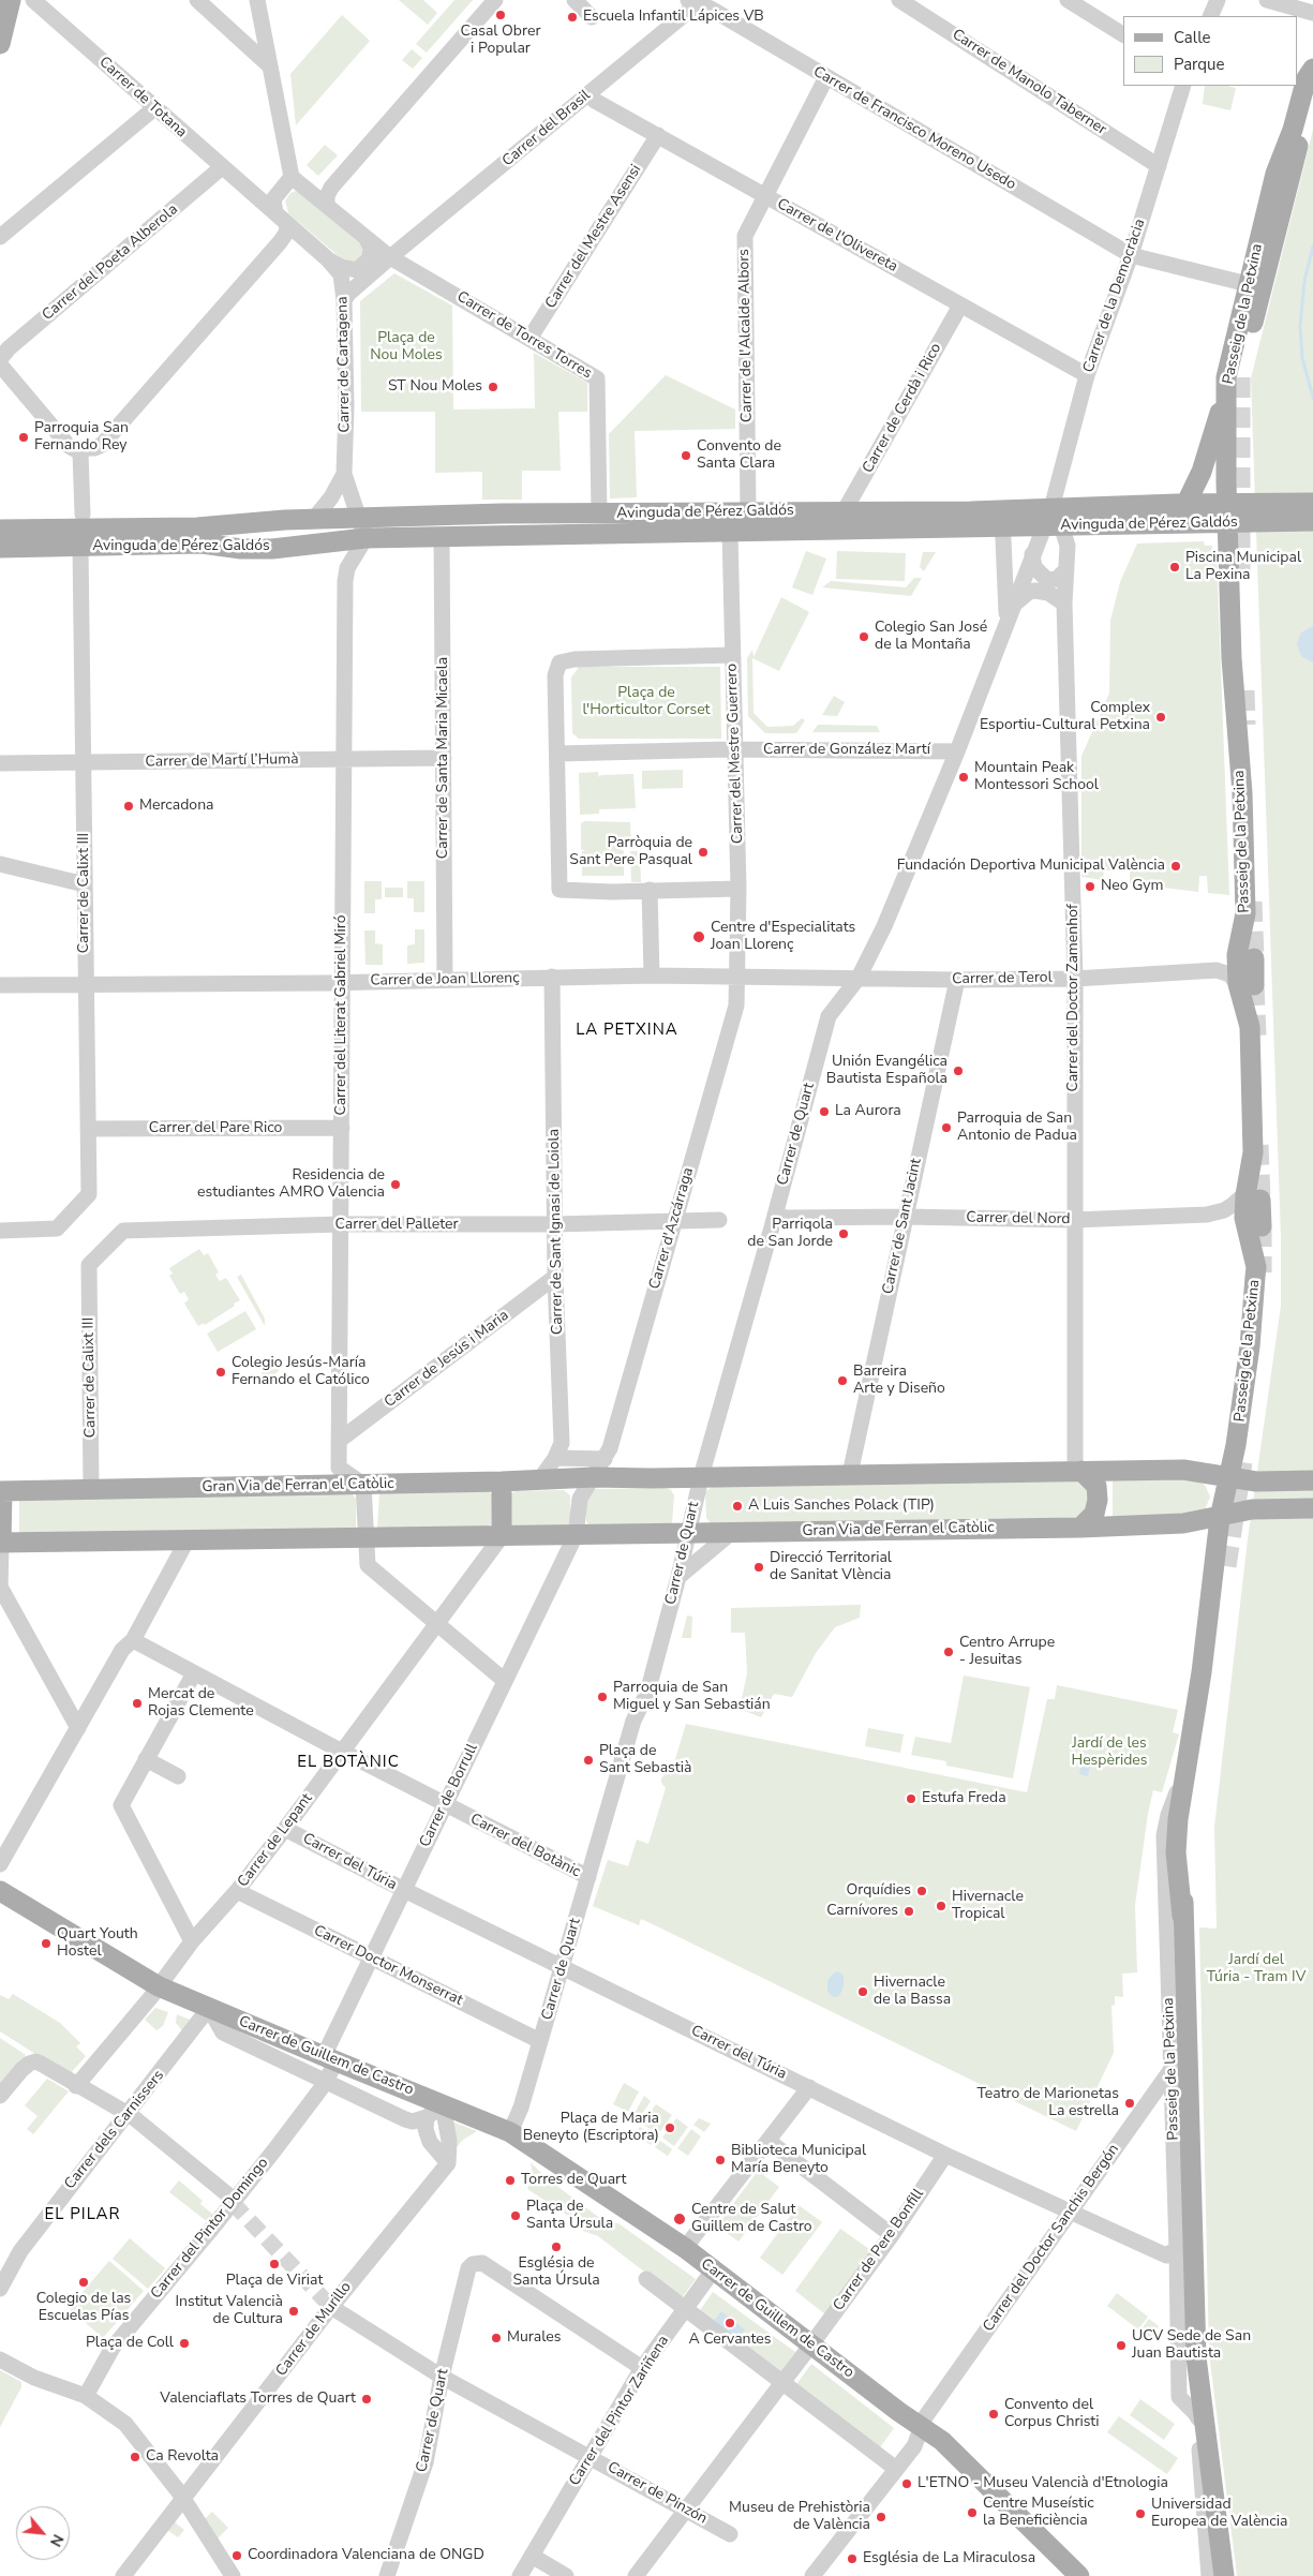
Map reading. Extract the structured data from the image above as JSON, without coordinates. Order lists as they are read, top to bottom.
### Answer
{
  "streets": {
    "main road": [
      "Passeig de la Petxina",
      "Avinguda de Pérez Galdós",
      "Gran Via de Ferran el Catòlic",
      "Carrer de Guillem de Castro"
    ],
    "street": [
      "Carrer de Manolo Taberner",
      "Carrer de Totana",
      "Carrer del Brasil",
      "Carrer de Francisco Moreno Usedo",
      "Carrer de l'Olivereta",
      "Carrer del Mestre Asensi",
      "Carrer del Poeta Alberola",
      "Carrer de la Democràcia",
      "Carrer de Torres Torres",
      "Carrer de l'Alcalde Albors",
      "Carrer de Cartagena",
      "Carrer de Cerdà i Rico",
      "Carrer de González Martí",
      "Carrer del Mestre Guerrero",
      "Carrer de Santa Maria Micaela",
      "Carrer de Martí l’Humà",
      "Carrer de Calixt III",
      "Carrer de Terol",
      "Carrer de Joan Llorenç",
      "Carrer del Doctor Zamenhof",
      "Carrer del Literat Gabriel Miró",
      "Carrer del Pare Rico",
      "Carrer de Quart",
      "Carrer del Nord",
      "Carrer del Palleter",
      "Carrer de Sant Jacint",
      "Carrer d'Azcárraga",
      "Carrer de Sant Ignasi de Loiola",
      "Carrer de Jesús i Maria",
      "Carrer de Borrull",
      "Carrer de Lepant",
      "Carrer del Botànic",
      "Carrer del Túria",
      "Carrer Doctor Monserrat",
      "Carrer dels Carnissers",
      "Carrer del Pintor Domingo",
      "Carrer del Doctor Sanchis Bergón",
      "Carrer de Pere Bonfill",
      "Carrer de Murillo",
      "Carrer del Pintor Zariñena",
      "Carrer de Pinzón"
    ]
  },
  "crossings": [
    ["Carrer de Manolo Taberner", "Carrer de la Democràcia"],
    ["Carrer de Totana", "Carrer del Poeta Alberola"],
    ["Carrer de Totana", "Carrer de Cartagena"],
    ["Carrer del Brasil", "Carrer de Francisco Moreno Usedo"],
    ["Carrer del Brasil", "Carrer de l'Olivereta"],
    ["Carrer del Brasil", "Carrer de Torres Torres"],
    ["Carrer del Brasil", "Carrer de Cartagena"],
    ["Carrer de Francisco Moreno Usedo", "Carrer de la Democràcia"],
    ["Carrer de Francisco Moreno Usedo", "Passeig de la Petxina"],
    ["Carrer de Francisco Moreno Usedo", "Carrer de l'Alcalde Albors"],
    ["Carrer de l'Olivereta", "Carrer del Mestre Asensi"],
    ["Carrer de l'Olivereta", "Carrer de la Democràcia"],
    ["Carrer de l'Olivereta", "Carrer de l'Alcalde Albors"],
    ["Carrer de l'Olivereta", "Carrer de Cerdà i Rico"],
    ["Carrer del Mestre Asensi", "Carrer de Torres Torres"],
    ["Carrer de la Democràcia", "Avinguda de Pérez Galdós"],
    ["Carrer de la Democràcia", "Carrer de González Martí"],
    ["Carrer de la Democràcia", "Carrer del Doctor Zamenhof"],
    ["Carrer de la Democràcia", "Carrer de Quart"],
    ["Passeig de la Petxina", "Avinguda de Pérez Galdós"],
    ["Passeig de la Petxina", "Carrer de Terol"],
    ["Passeig de la Petxina", "Carrer del Nord"],
    ["Passeig de la Petxina", "Gran Via de Ferran el Catòlic"],
    ["Passeig de la Petxina", "Carrer del Túria"],
    ["Passeig de la Petxina", "Carrer del Doctor Sanchis Bergón"],
    ["Carrer de Torres Torres", "Avinguda de Pérez Galdós"],
    ["Carrer de l'Alcalde Albors", "Avinguda de Pérez Galdós"],
    ["Carrer de Cerdà i Rico", "Avinguda de Pérez Galdós"],
    ["Avinguda de Pérez Galdós", "Carrer del Mestre Guerrero"],
    ["Avinguda de Pérez Galdós", "Carrer de Santa Maria Micaela"],
    ["Avinguda de Pérez Galdós", "Carrer de Calixt III"],
    ["Avinguda de Pérez Galdós", "Carrer del Doctor Zamenhof"],
    ["Avinguda de Pérez Galdós", "Carrer del Literat Gabriel Miró"],
    ["Carrer de González Martí", "Carrer del Mestre Guerrero"],
    ["Carrer de González Martí", "Carrer de Quart"],
    ["Carrer del Mestre Guerrero", "Carrer de Joan Llorenç"],
    ["Carrer del Mestre Guerrero", "Carrer d'Azcárraga"],
    ["Carrer de Santa Maria Micaela", "Carrer de Martí l’Humà"],
    ["Carrer de Santa Maria Micaela", "Carrer de Joan Llorenç"],
    ["Carrer de Martí l’Humà", "Carrer de Calixt III"],
    ["Carrer de Martí l’Humà", "Carrer del Literat Gabriel Miró"],
    ["Carrer de Calixt III", "Carrer de Joan Llorenç"],
    ["Carrer de Calixt III", "Carrer del Pare Rico"],
    ["Carrer de Calixt III", "Carrer del Palleter"],
    ["Carrer de Calixt III", "Gran Via de Ferran el Catòlic"],
    ["Carrer de Terol", "Carrer de Joan Llorenç"],
    ["Carrer de Terol", "Carrer del Doctor Zamenhof"],
    ["Carrer de Terol", "Carrer de Quart"],
    ["Carrer de Terol", "Carrer de Sant Jacint"],
    ["Carrer de Joan Llorenç", "Carrer del Literat Gabriel Miró"],
    ["Carrer de Joan Llorenç", "Carrer de Quart"],
    ["Carrer de Joan Llorenç", "Carrer d'Azcárraga"],
    ["Carrer de Joan Llorenç", "Carrer de Sant Ignasi de Loiola"],
    ["Carrer del Doctor Zamenhof", "Carrer del Nord"],
    ["Carrer del Doctor Zamenhof", "Gran Via de Ferran el Catòlic"],
    ["Carrer del Literat Gabriel Miró", "Carrer del Pare Rico"],
    ["Carrer del Literat Gabriel Miró", "Carrer del Palleter"],
    ["Carrer del Literat Gabriel Miró", "Carrer de Jesús i Maria"],
    ["Carrer del Literat Gabriel Miró", "Gran Via de Ferran el Catòlic"],
    ["Carrer de Quart", "Carrer del Nord"],
    ["Carrer de Quart", "Gran Via de Ferran el Catòlic"],
    ["Carrer de Quart", "Carrer del Botànic"],
    ["Carrer de Quart", "Carrer del Túria"],
    ["Carrer de Quart", "Carrer Doctor Monserrat"],
    ["Carrer de Quart", "Carrer de Guillem de Castro"],
    ["Carrer de Quart", "Carrer del Pintor Zariñena"],
    ["Carrer de Quart", "Carrer de Pinzón"],
    ["Carrer del Nord", "Carrer de Sant Jacint"],
    ["Carrer del Palleter", "Carrer d'Azcárraga"],
    ["Carrer del Palleter", "Carrer de Sant Ignasi de Loiola"],
    ["Carrer de Sant Jacint", "Gran Via de Ferran el Catòlic"],
    ["Carrer d'Azcárraga", "Gran Via de Ferran el Catòlic"],
    ["Carrer de Sant Ignasi de Loiola", "Carrer de Jesús i Maria"],
    ["Carrer de Sant Ignasi de Loiola", "Gran Via de Ferran el Catòlic"],
    ["Gran Via de Ferran el Catòlic", "Carrer de Borrull"],
    ["Gran Via de Ferran el Catòlic", "Carrer de Lepant"],
    ["Carrer de Borrull", "Carrer del Botànic"],
    ["Carrer de Borrull", "Carrer del Túria"],
    ["Carrer de Borrull", "Carrer Doctor Monserrat"],
    ["Carrer de Borrull", "Carrer de Guillem de Castro"],
    ["Carrer de Borrull", "Carrer del Pintor Domingo"],
    ["Carrer de Lepant", "Carrer del Botànic"],
    ["Carrer de Lepant", "Carrer del Túria"],
    ["Carrer de Lepant", "Carrer Doctor Monserrat"],
    ["Carrer de Lepant", "Carrer de Guillem de Castro"],
    ["Carrer del Túria", "Carrer del Doctor Sanchis Bergón"],
    ["Carrer del Túria", "Carrer de Pere Bonfill"],
    ["Carrer de Guillem de Castro", "Carrer dels Carnissers"],
    ["Carrer de Guillem de Castro", "Carrer del Pintor Domingo"],
    ["Carrer de Guillem de Castro", "Carrer del Doctor Sanchis Bergón"],
    ["Carrer de Guillem de Castro", "Carrer de Pere Bonfill"],
    ["Carrer de Guillem de Castro", "Carrer del Pintor Zariñena"],
    ["Carrer de Pere Bonfill", "Carrer de Pinzón"],
    ["Carrer de Murillo", "Carrer de Pinzón"],
    ["Carrer del Pintor Zariñena", "Carrer de Pinzón"]
  ],
  "districts": ["LA PETXINA", "EL BOTÀNIC", "EL PILAR"],
  "parks": [
    "Plaça de Nou Moles",
    "Plaça de l'Horticultor Corset",
    "Jardí de les Hespèrides",
    "Jardí del Túria - Tram IV"
  ],
  "places": [
    "Casal Obrer i Popular",
    "Escuela Infantil Lápices VB",
    "ST Nou Moles",
    "Parroquia San Fernando Rey",
    "Convento de Santa Clara",
    "Piscina Municipal La Pexina",
    "Colegio San José de la Montaña",
    "Complex Esportiu-Cultural Petxina",
    "Mountain Peak Montessori School",
    "Mercadona",
    "Parròquia de Sant Pere Pasqual",
    "Fundación Deportiva Municipal València",
    "Neo Gym",
    "Centre d'Especialitats Joan Llorenç",
    "Unión Evangélica Bautista Española",
    "La Aurora",
    "Parroquia de San Antonio de Padua",
    "Residencia de estudiantes AMRO Valencia",
    "Parriqola de San Jorde",
    "Colegio Jesús-María Fernando el Católico",
    "Barreira Arte y Diseño",
    "A Luis Sanches Polack (TIP)",
    "Direcció Territorial de Sanitat Vlència",
    "Centro Arrupe - Jesuitas",
    "Parroquia de San Miguel y San Sebastián",
    "Mercat de Rojas Clemente",
    "Plaça de Sant Sebastià",
    "Estufa Freda",
    "Orquídies",
    "Hivernacle Tropical",
    "Carnívores",
    "Quart Youth Hostel",
    "Hivernacle de la Bassa",
    "Teatro de Marionetas La estrella",
    "Plaça de Maria Beneyto (Escriptora)",
    "Biblioteca Municipal María Beneyto",
    "Torres de Quart",
    "Plaça de Santa Úrsula",
    "Centre de Salut Guillem de Castro",
    "Església de Santa Úrsula",
    "Plaça de Viriat",
    "Colegio de las Escuelas Pías",
    "Institut Valencià de Cultura",
    "A Cervantes",
    "Murales",
    "Plaça de Coll",
    "UCV Sede de San Juan Bautista",
    "Valenciaflats Torres de Quart",
    "Convento del Corpus Christi",
    "Ca Revolta",
    "L'ETNO - Museu Valencià d'Etnologia",
    "Centre Museístic la Beneficiència",
    "Universidad Europea de València",
    "Museu de Prehistòria de València",
    "Coordinadora Valenciana de ONGD",
    "Església de La Miraculosa"
  ],
  "legend": ["Calle", "Parque"],
  "north": "bottom right"
}
